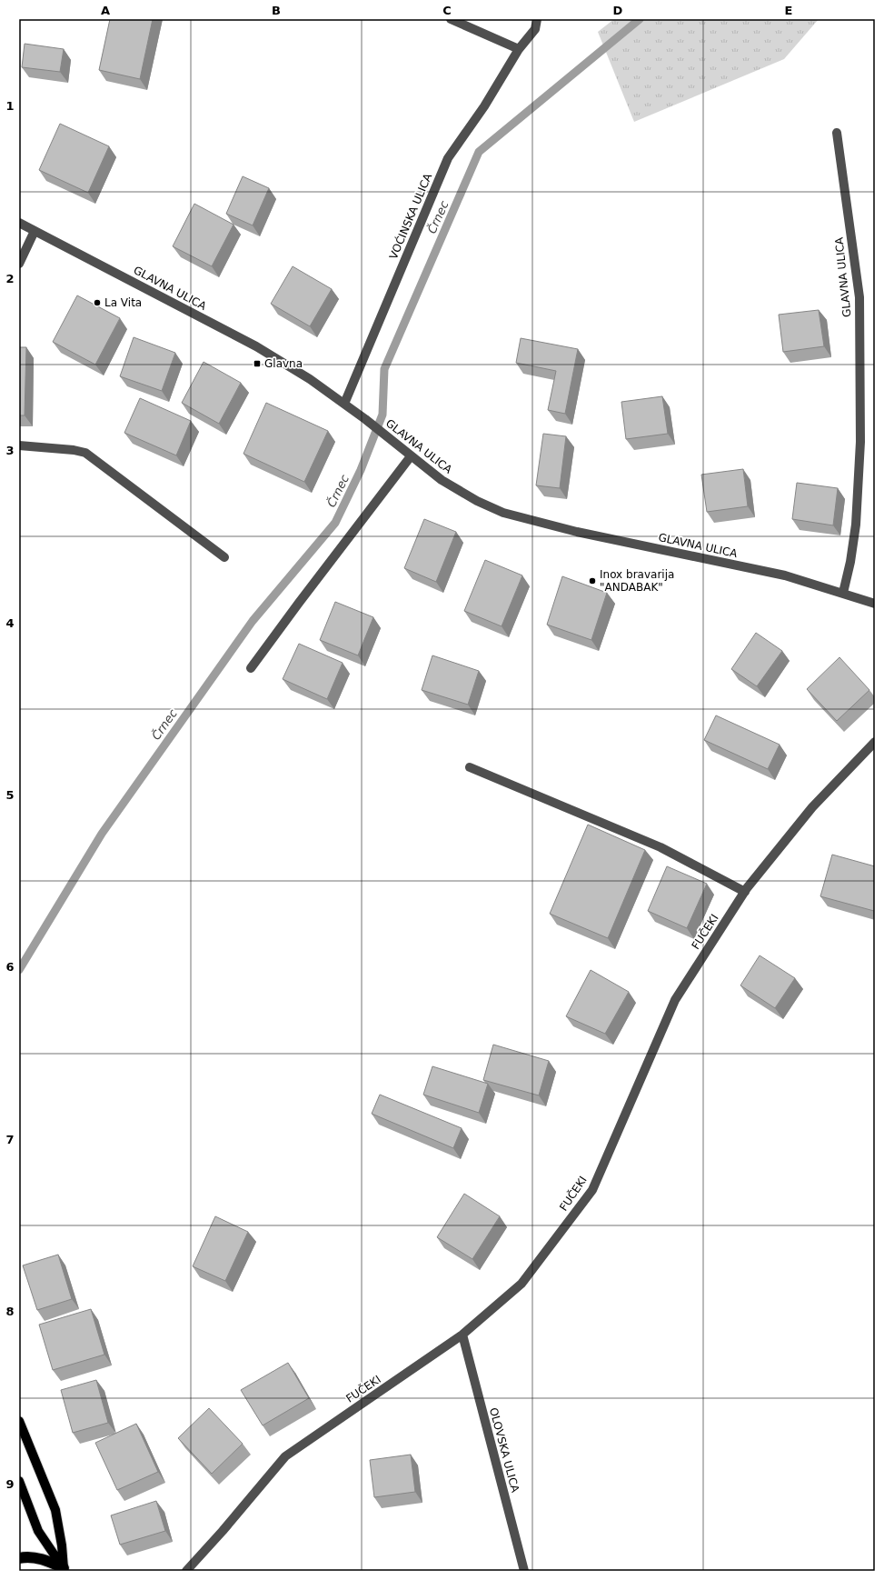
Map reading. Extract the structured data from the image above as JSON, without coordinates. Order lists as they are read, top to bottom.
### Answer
{
  "streets": {
    "street": [
      "VOĆINSKA ULICA",
      "GLAVNA ULICA",
      "FUČEKI",
      "OLOVSKA ULICA"
    ]
  },
  "crossings": [
    ["VOĆINSKA ULICA", "GLAVNA ULICA"],
    ["FUČEKI", "OLOVSKA ULICA"]
  ],
  "water": ["Črnec"],
  "places": {
    "other": ["La Vita", "Inox bravarija \"ANDABAK\""],
    "transit": ["Glavna"]
  },
  "grid": {
    "columns": [
      "A",
      "B",
      "C",
      "D",
      "E"
    ],
    "rows": [
      "1",
      "2",
      "3",
      "4",
      "5",
      "6",
      "7",
      "8",
      "9"
    ]
  }
}
